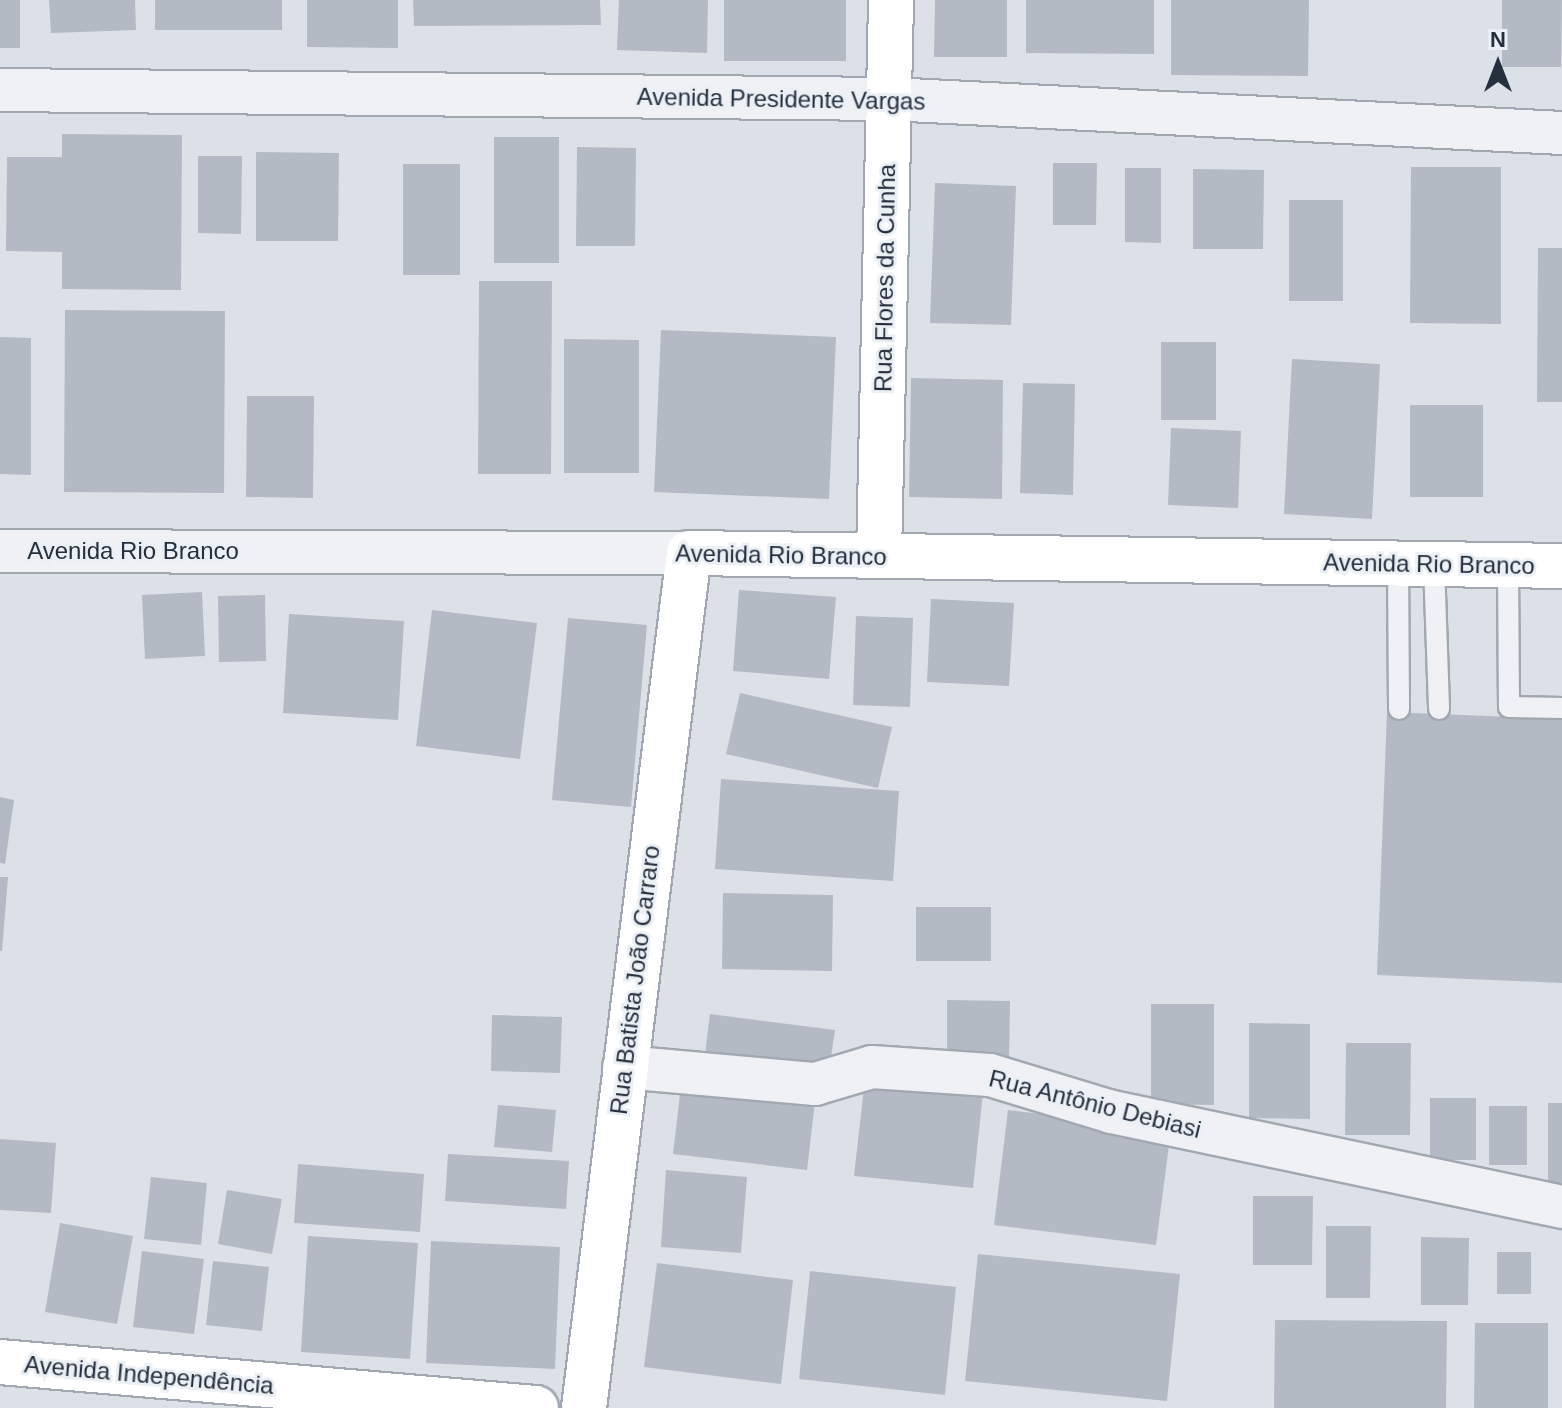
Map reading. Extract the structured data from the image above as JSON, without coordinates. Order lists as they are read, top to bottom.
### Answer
{
  "streets": {
    "street": [
      "Avenida Presidente Vargas",
      "Rua Flores da Cunha",
      "Avenida Rio Branco",
      "Rua Batista João Carraro",
      "Rua Antônio Debiasi",
      "Avenida Independência"
    ]
  },
  "crossings": [
    ["Avenida Presidente Vargas", "Rua Flores da Cunha"],
    ["Rua Flores da Cunha", "Avenida Rio Branco"],
    ["Avenida Rio Branco", "Rua Batista João Carraro"],
    ["Rua Batista João Carraro", "Rua Antônio Debiasi"]
  ],
  "north": "top"
}
